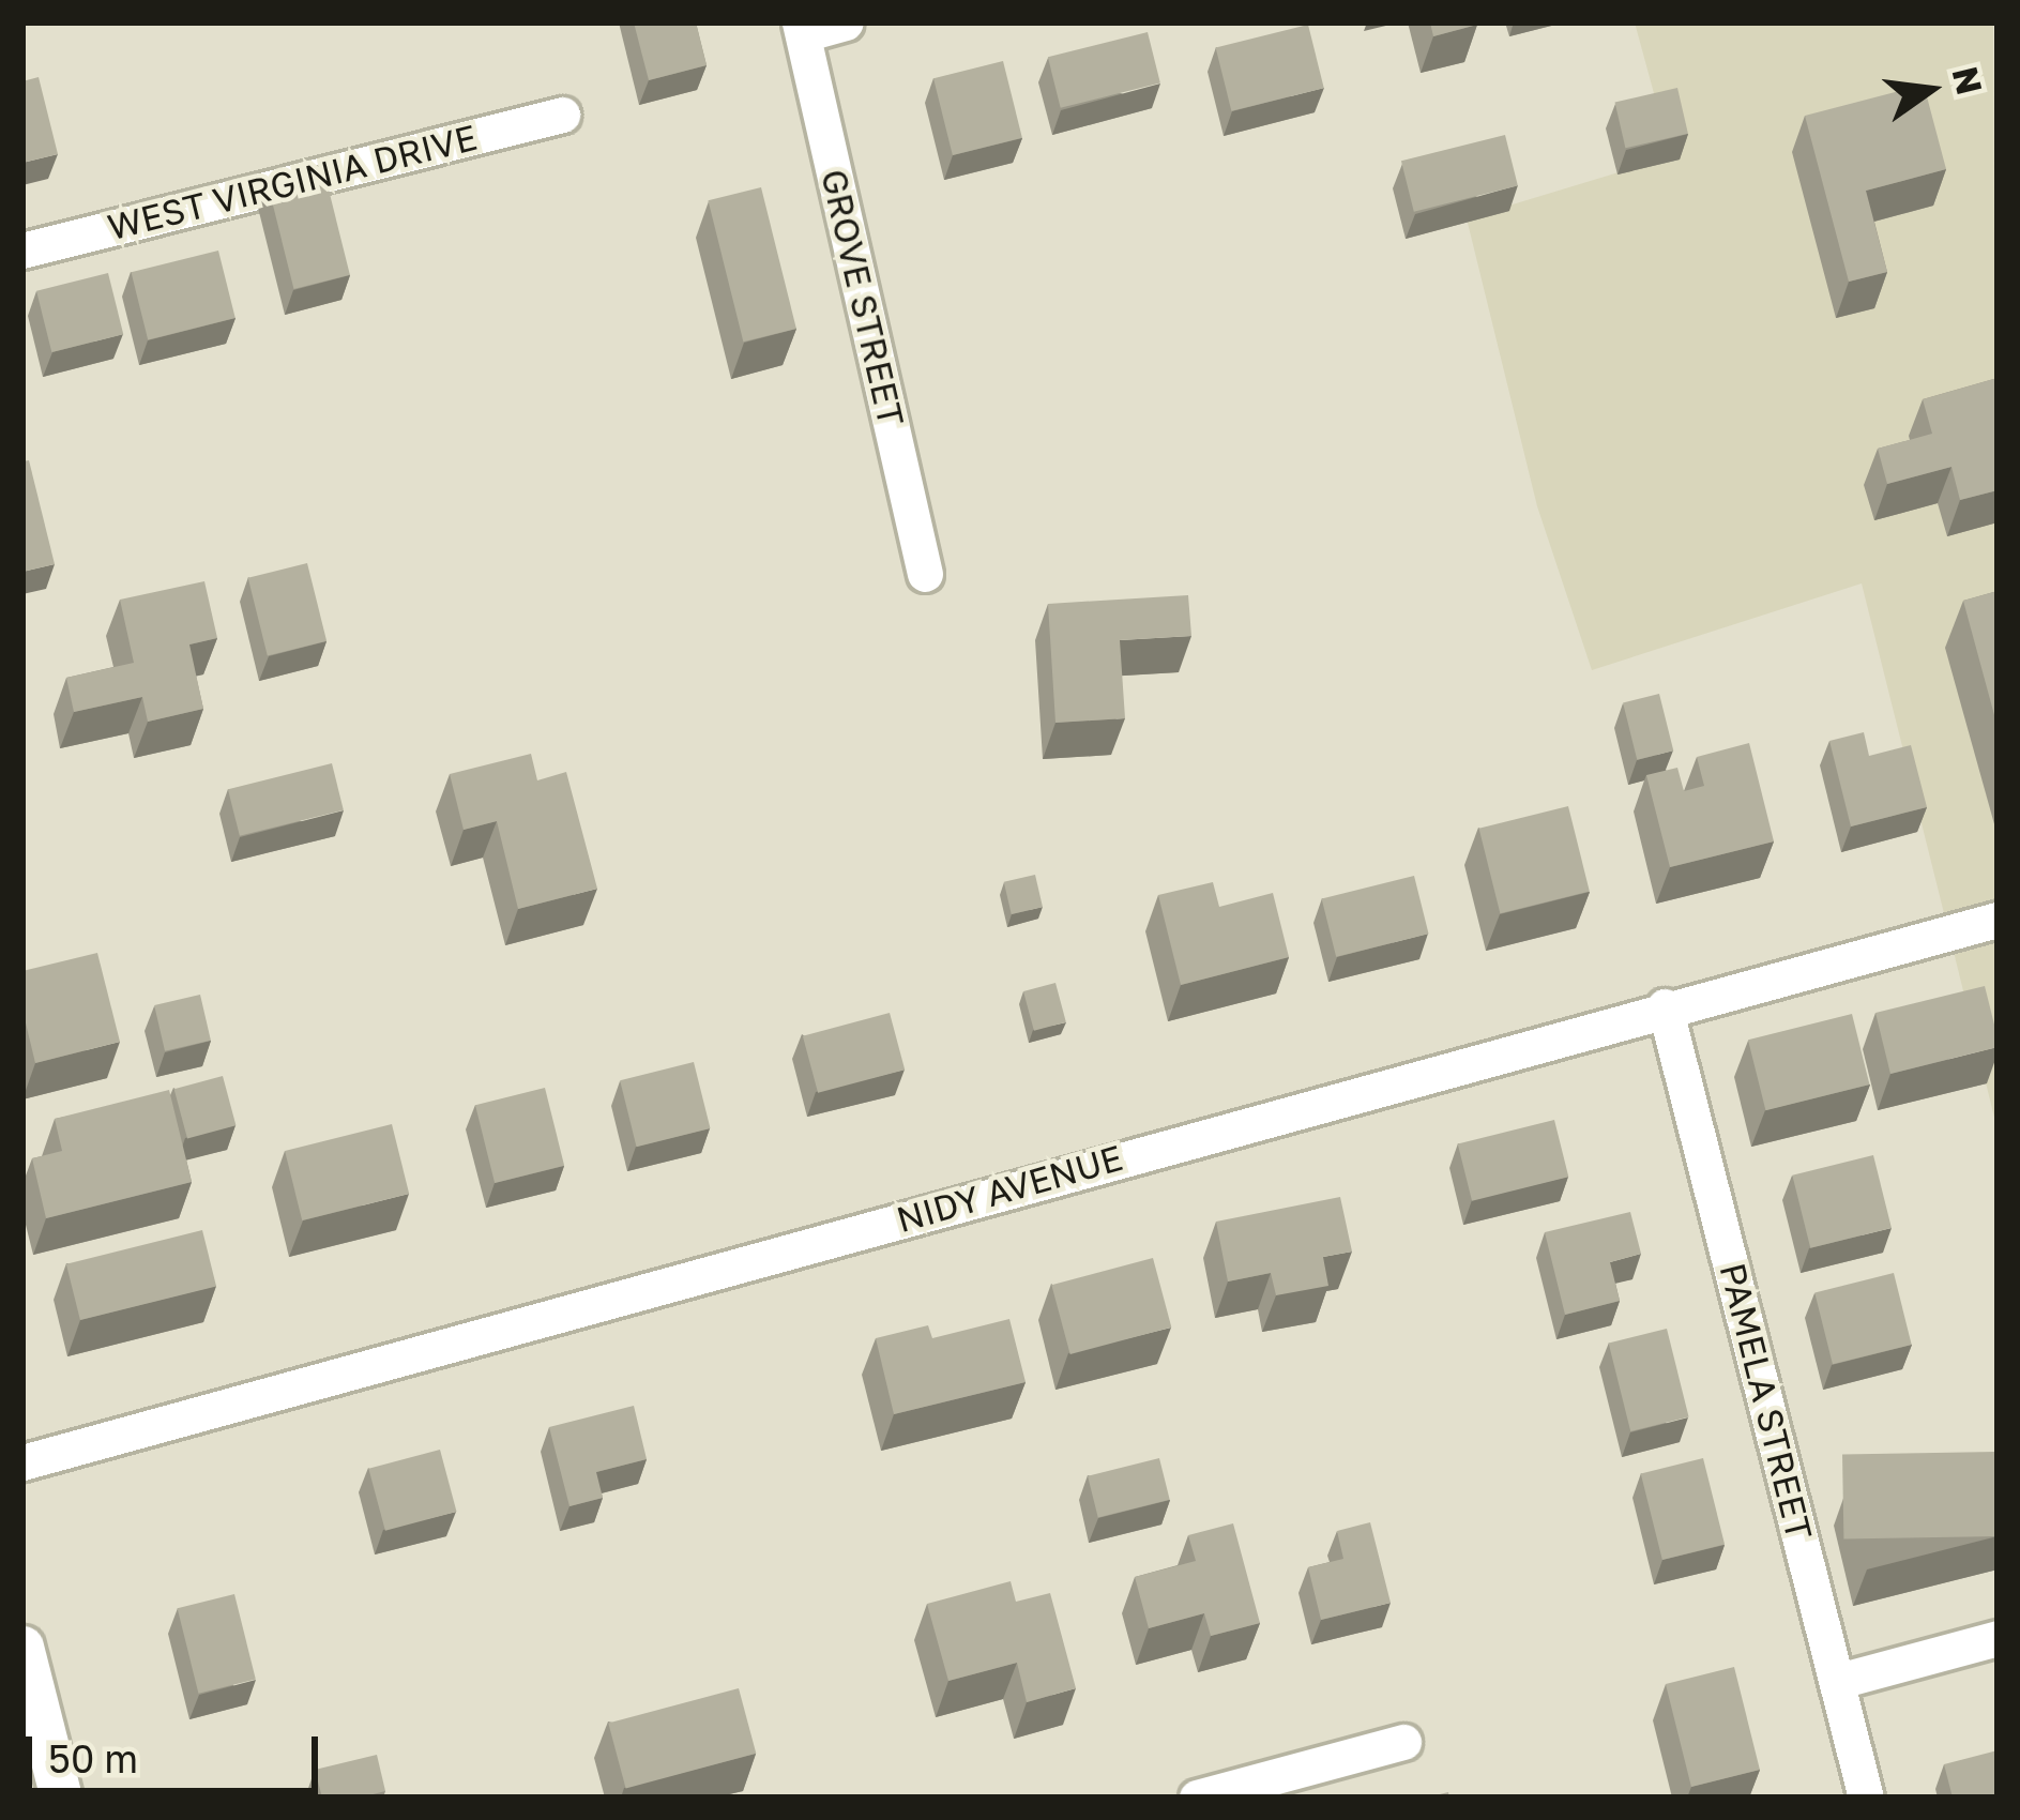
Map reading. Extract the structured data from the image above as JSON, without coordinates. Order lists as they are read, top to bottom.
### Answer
{
  "streets": {
    "street": [
      "WEST VIRGINIA DRIVE",
      "GROVE STREET",
      "NIDY AVENUE",
      "PAMELA STREET"
    ]
  },
  "crossings": [
    ["NIDY AVENUE", "PAMELA STREET"]
  ],
  "scale_bar": "50 m",
  "north": "right"
}
